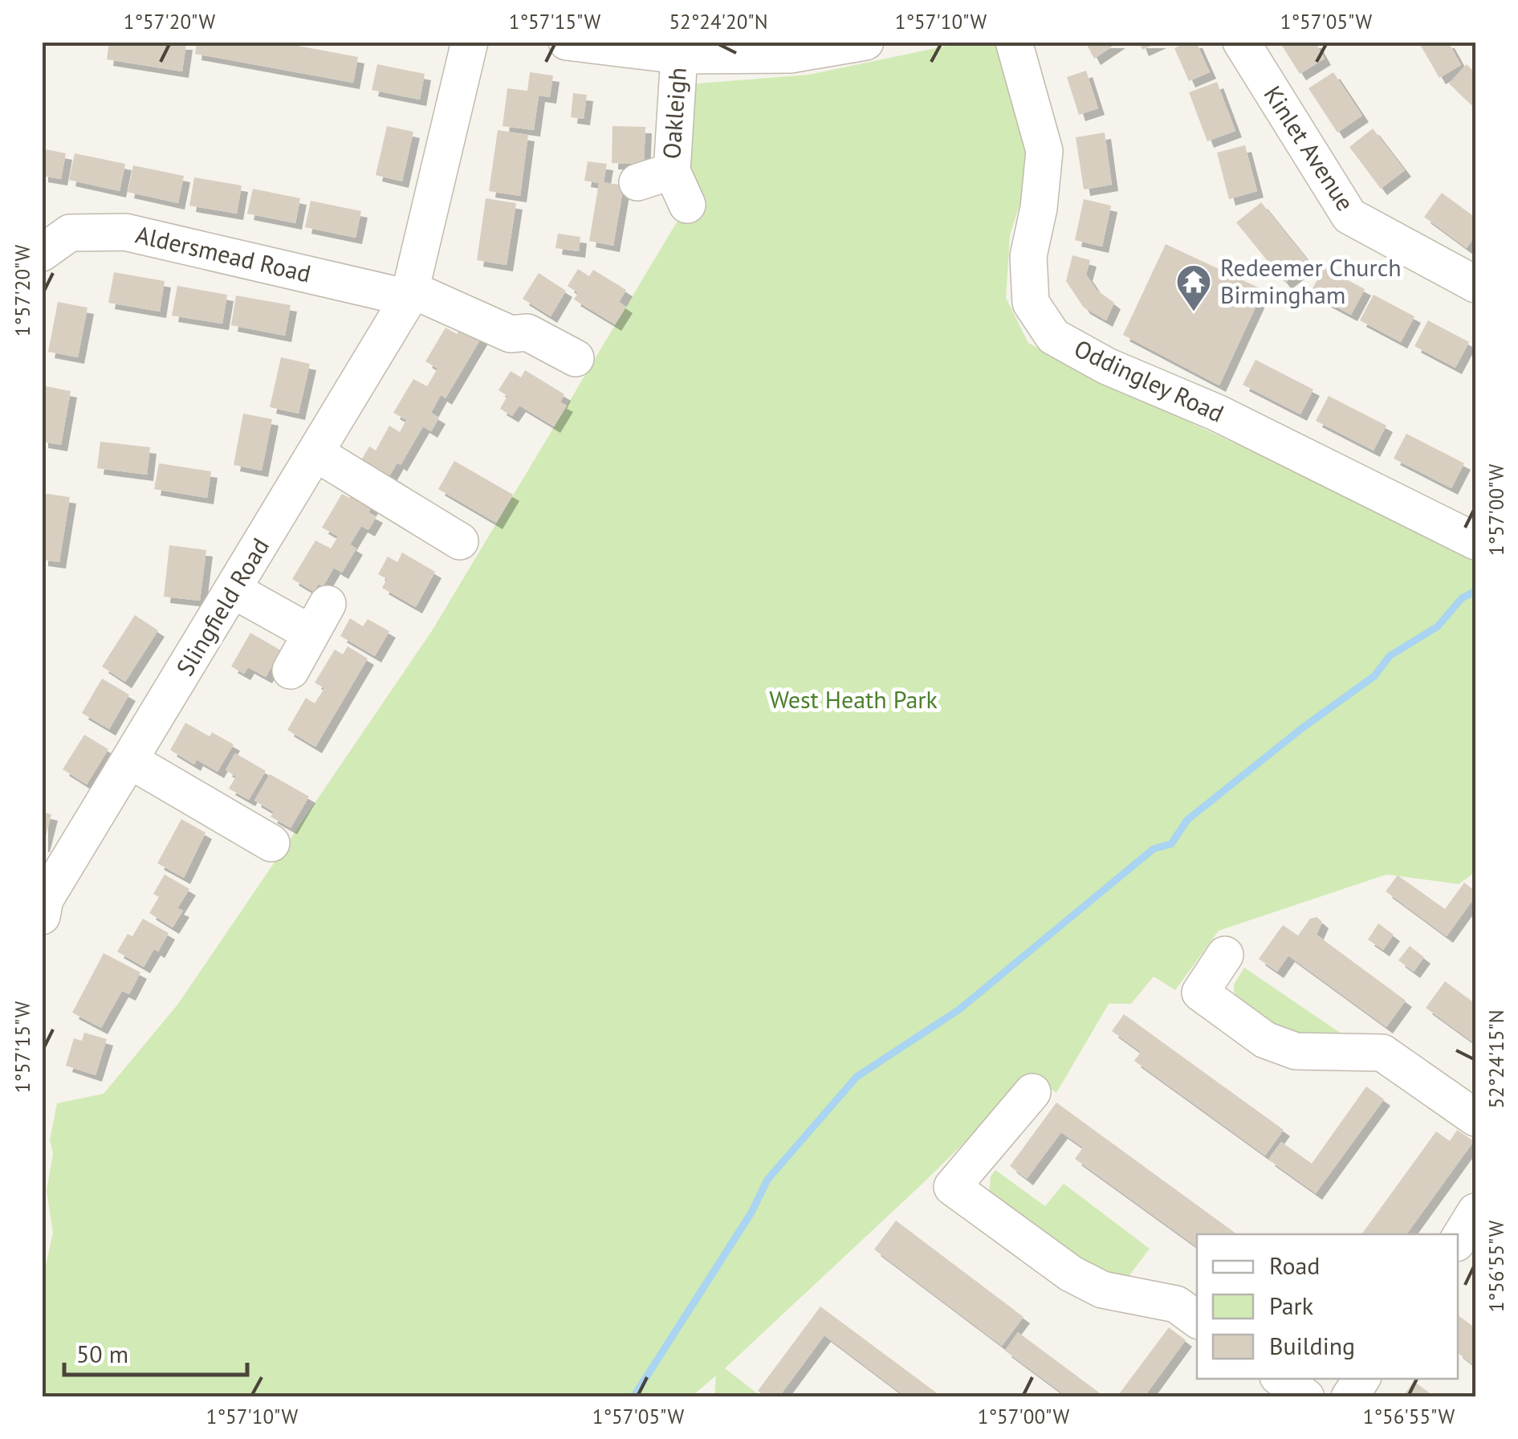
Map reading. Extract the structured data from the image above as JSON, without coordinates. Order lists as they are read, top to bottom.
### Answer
{
  "streets": {
    "street": [
      "Oakleigh",
      "Kinlet Avenue",
      "Aldersmead Road",
      "Oddingley Road",
      "Slingfield Road"
    ]
  },
  "crossings": [
    ["Aldersmead Road", "Slingfield Road"]
  ],
  "parks": ["West Heath Park"],
  "places": {
    "temple": ["Redeemer Church Birmingham"]
  },
  "legend": ["Road", "Park", "Building"],
  "scale_bar": "50 m",
  "coordinates": [
    "1°57'20\"W",
    "1°57'15\"W",
    "52°24'20\"N",
    "1°57'10\"W",
    "1°57'05\"W",
    "1°57'00\"W",
    "52°24'15\"N",
    "1°56'55\"W"
  ]
}
